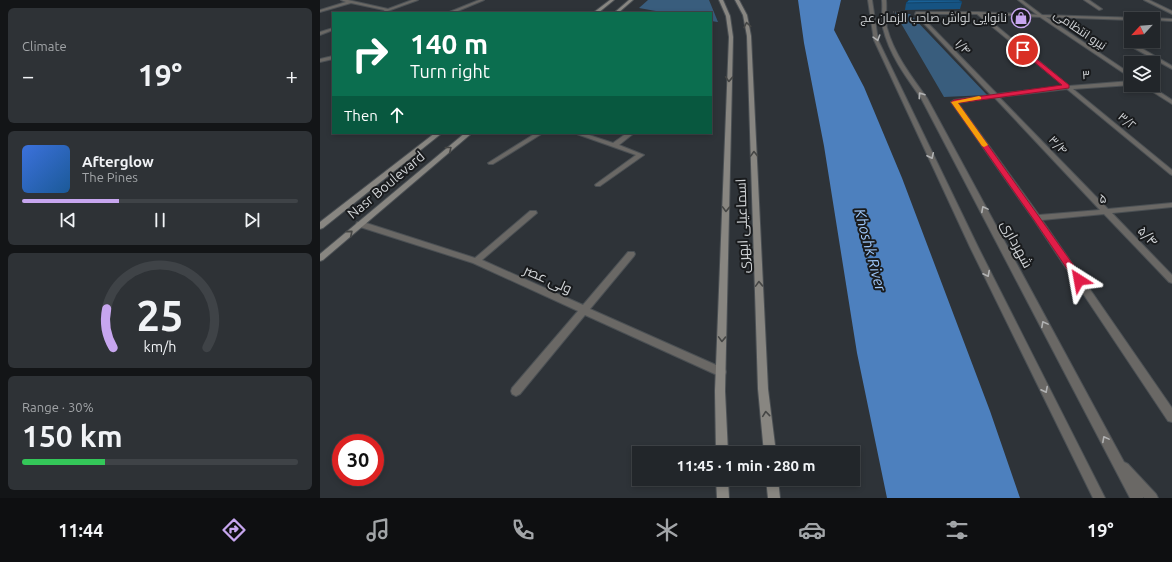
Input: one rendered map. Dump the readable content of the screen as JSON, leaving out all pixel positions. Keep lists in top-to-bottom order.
{
  "streets": {
    "main road": ["Nasr Boulevard", "اسماعیلی ابهری"],
    "street": [
      "نیرو انتظامی",
      "۱/۴",
      "۳",
      "۳/۲",
      "۳/۴",
      "۵",
      "۵/۴",
      "شهرداری",
      "ولی عصر"
    ]
  },
  "crossings": [
    ["۱/۴", "۳"],
    ["۱/۴", "۳/۴"],
    ["۳", "۳/۲"],
    ["۳", "۳/۴"],
    ["۳", "۵"],
    ["۳/۴", "۵"],
    ["۳/۴", "۵/۴"],
    ["Nasr Boulevard", "ولی عصر"],
    ["۵", "۵/۴"],
    ["اسماعیلی ابهری", "ولی عصر"]
  ],
  "water": ["Khoshk River"],
  "places": {
    "shop": ["نانوایی لواش صاحب الزمان عج"]
  },
  "north": "bottom left",
  "page": {
    "tile": [
      "Climate",
      ["Range · 30%", "150 km"]
    ],
    "turn": ["140 m", "Turn right"],
    "heat": ["−", "19°", "+"],
    "then": "Then",
    "song": ["Afterglow", "The Pines"],
    "limit": "30",
    "trip": "11:45 · 1 min · 280 m",
    "tabs": ["11:44", "19°"],
    "gauge": ["25", "km/h"]
  }
}
